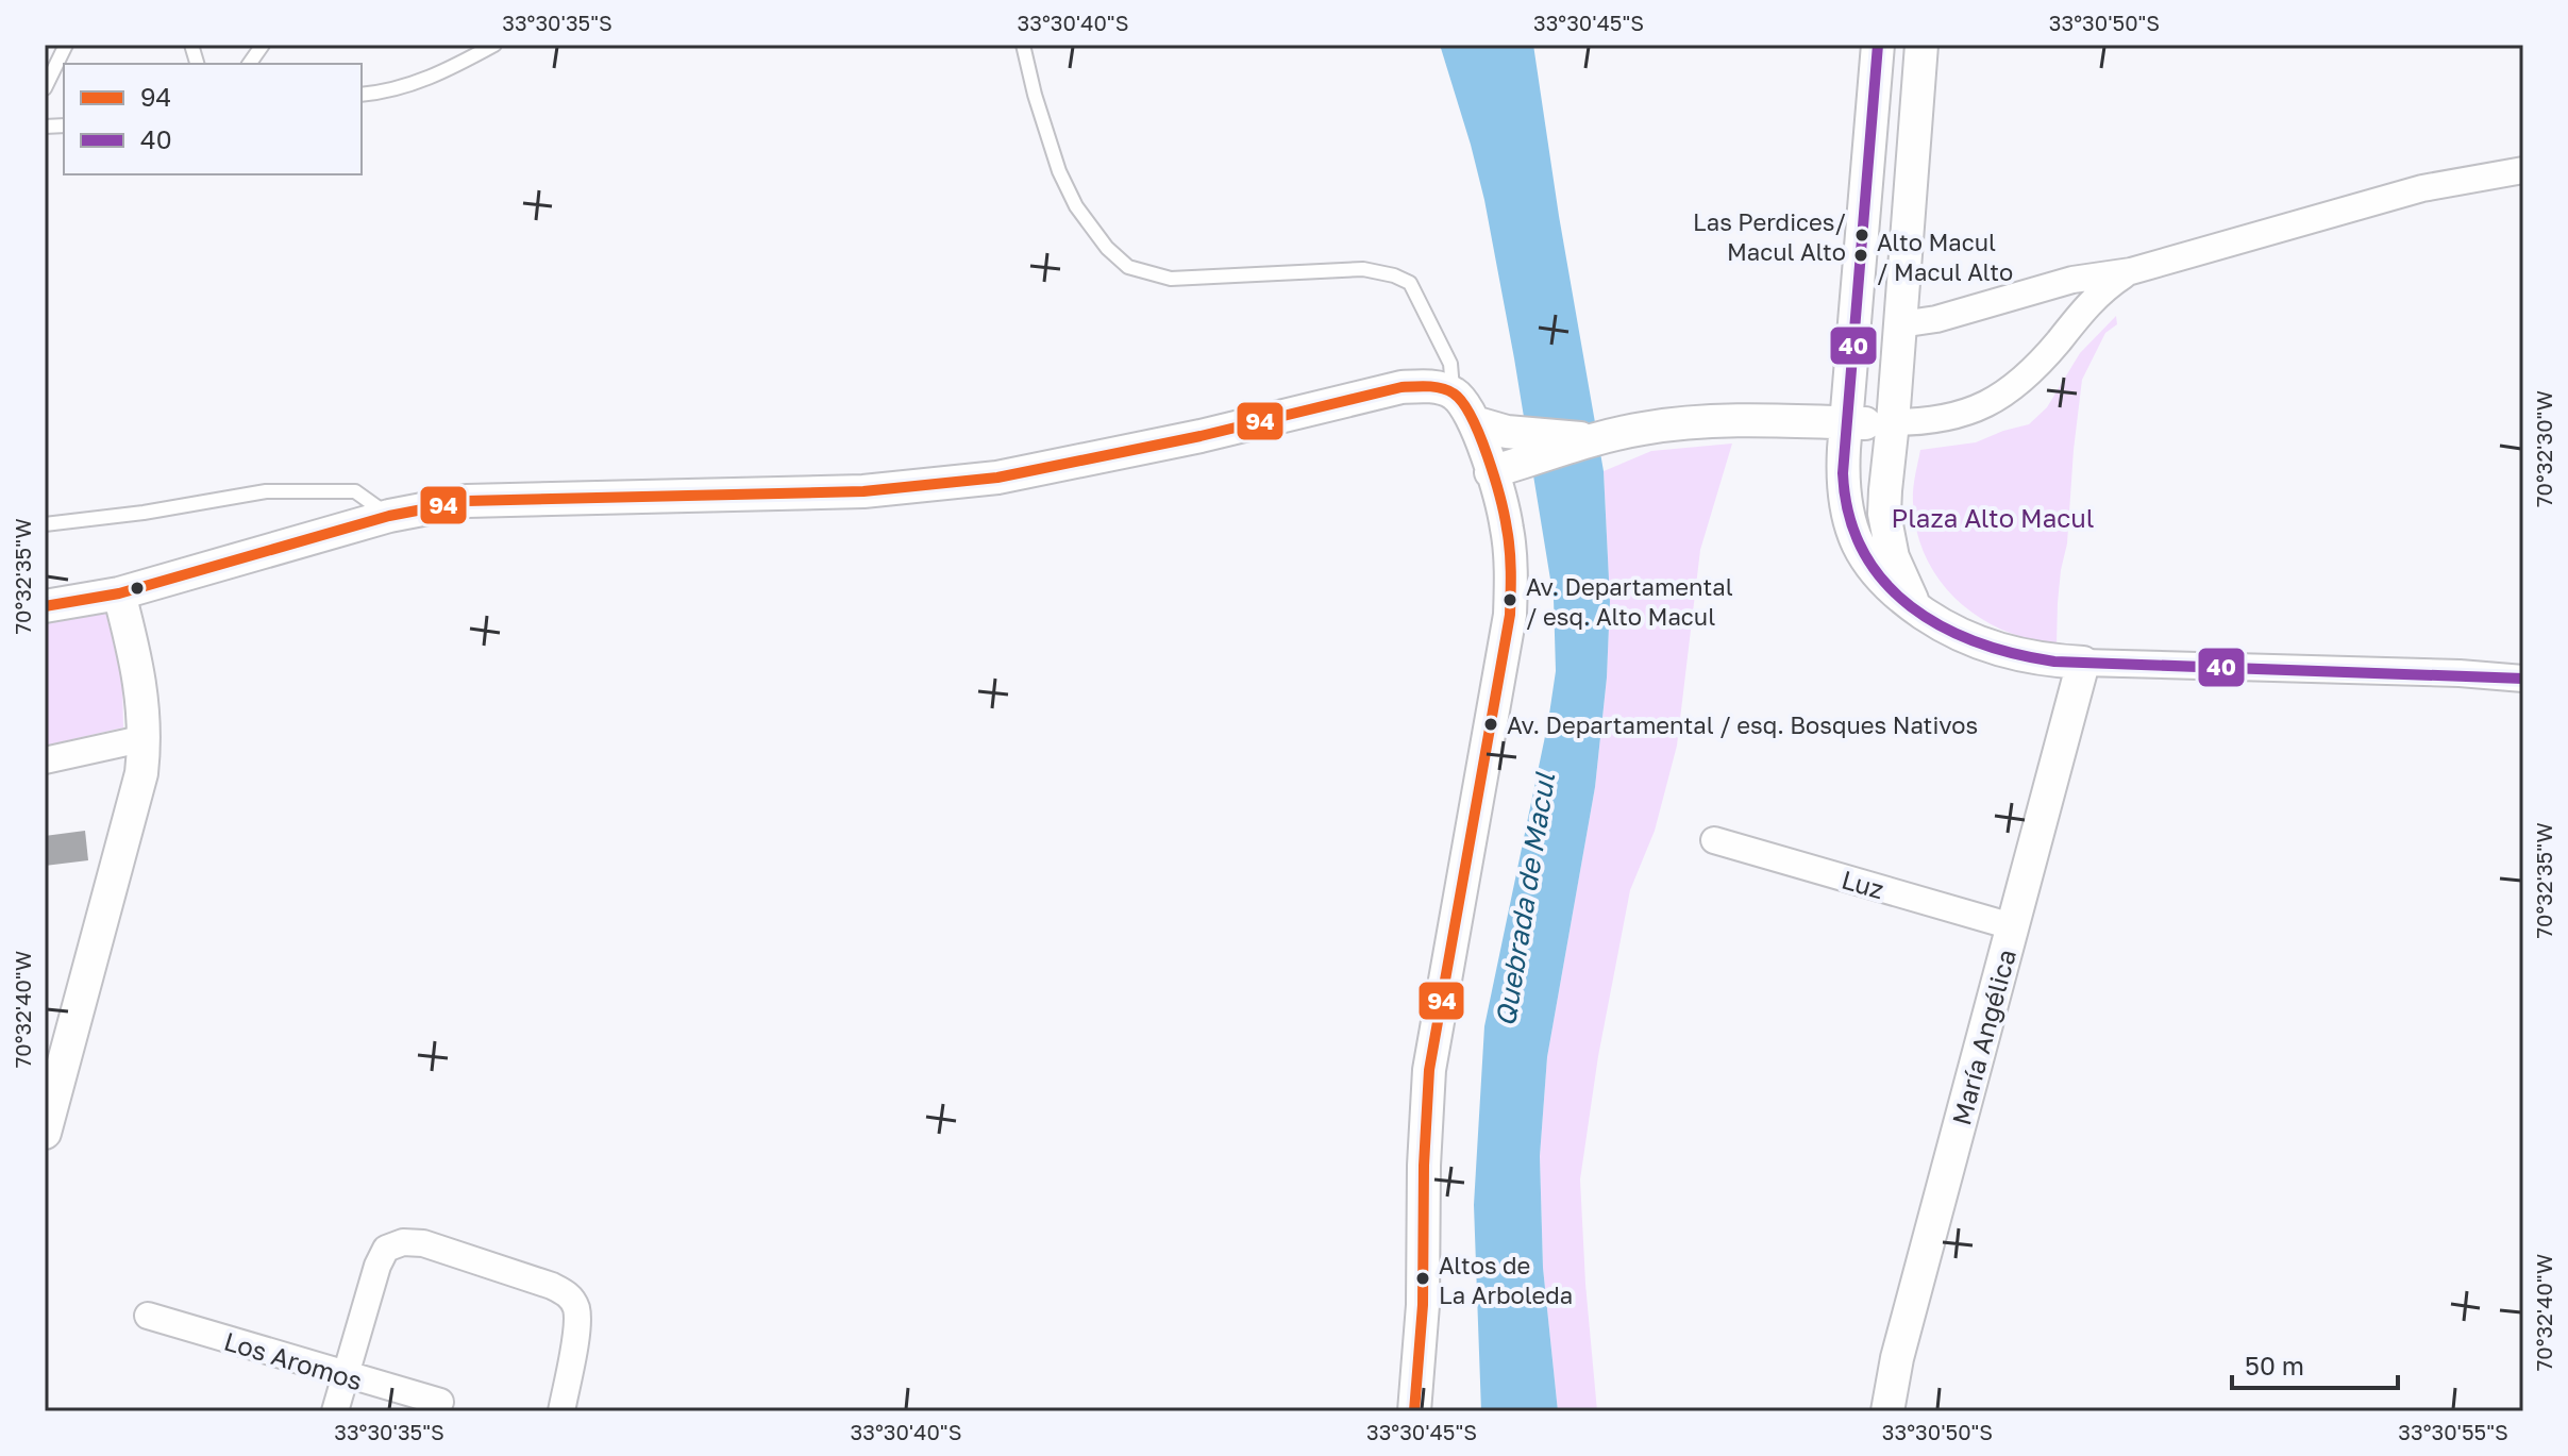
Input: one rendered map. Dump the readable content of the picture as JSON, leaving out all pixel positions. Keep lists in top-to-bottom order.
{
  "streets": {
    "street": ["Luz", "María Angélica", "Los Aromos"]
  },
  "crossings": [
    ["Luz", "María Angélica"]
  ],
  "water": ["Quebrada de Macul"],
  "parks": ["Plaza Alto Macul"],
  "places": [
    "Las Perdices/ Macul Alto",
    "Alto Macul / Macul Alto",
    "Av. Departamental / esq. Alto Macul",
    "Av. Departamental / esq. Bosques Nativos",
    "Altos de La Arboleda"
  ],
  "lines": ["transit line 40", "transit line 94"],
  "legend": ["94", "40"],
  "scale_bar": "50 m",
  "coordinates": [
    "33°30'35\"S",
    "33°30'40\"S",
    "33°30'45\"S",
    "33°30'50\"S",
    "70°32'30\"W",
    "70°32'35\"W",
    "70°32'40\"W",
    "33°30'55\"S"
  ]
}
